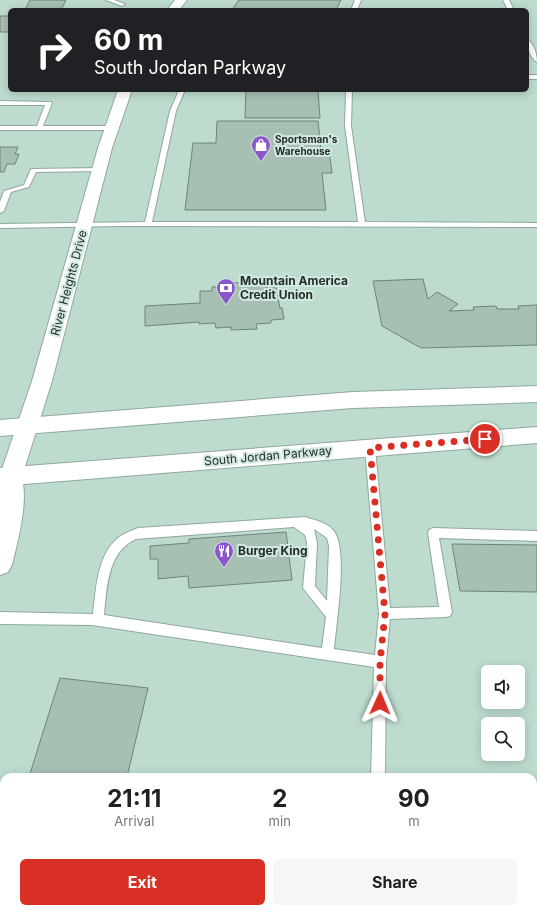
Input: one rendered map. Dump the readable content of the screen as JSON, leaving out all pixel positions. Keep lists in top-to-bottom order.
{
  "streets": {
    "main road": ["River Heights Drive", "South Jordan Parkway"]
  },
  "crossings": [
    ["River Heights Drive", "South Jordan Parkway"]
  ],
  "places": {
    "shop": ["Sportsman's Warehouse"],
    "bank": ["Mountain America Credit Union"],
    "restaurant": ["Burger King"]
  },
  "page": {
    "turn": ["60 m", "South Jordan Parkway"],
    "eta": [
      "21:11",
      "Arrival",
      "2",
      "min",
      "90",
      "m"
    ],
    "buttons": ["Exit", "Share"]
  }
}
